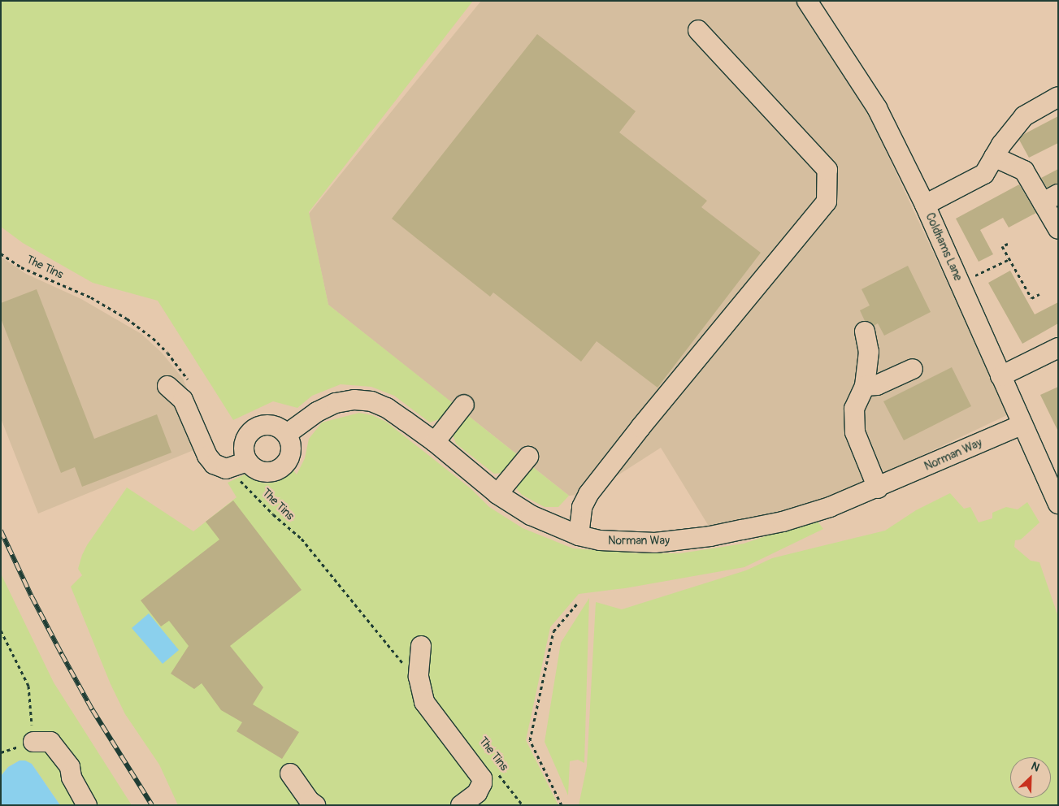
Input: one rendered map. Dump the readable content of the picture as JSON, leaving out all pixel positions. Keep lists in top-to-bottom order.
{
  "streets": {
    "street": ["Coldhams Lane", "Norman Way"],
    "path": ["The Tins"]
  },
  "crossings": [
    ["Coldhams Lane", "Norman Way"],
    ["The Tins", "Norman Way"]
  ],
  "north": "top right"
}
